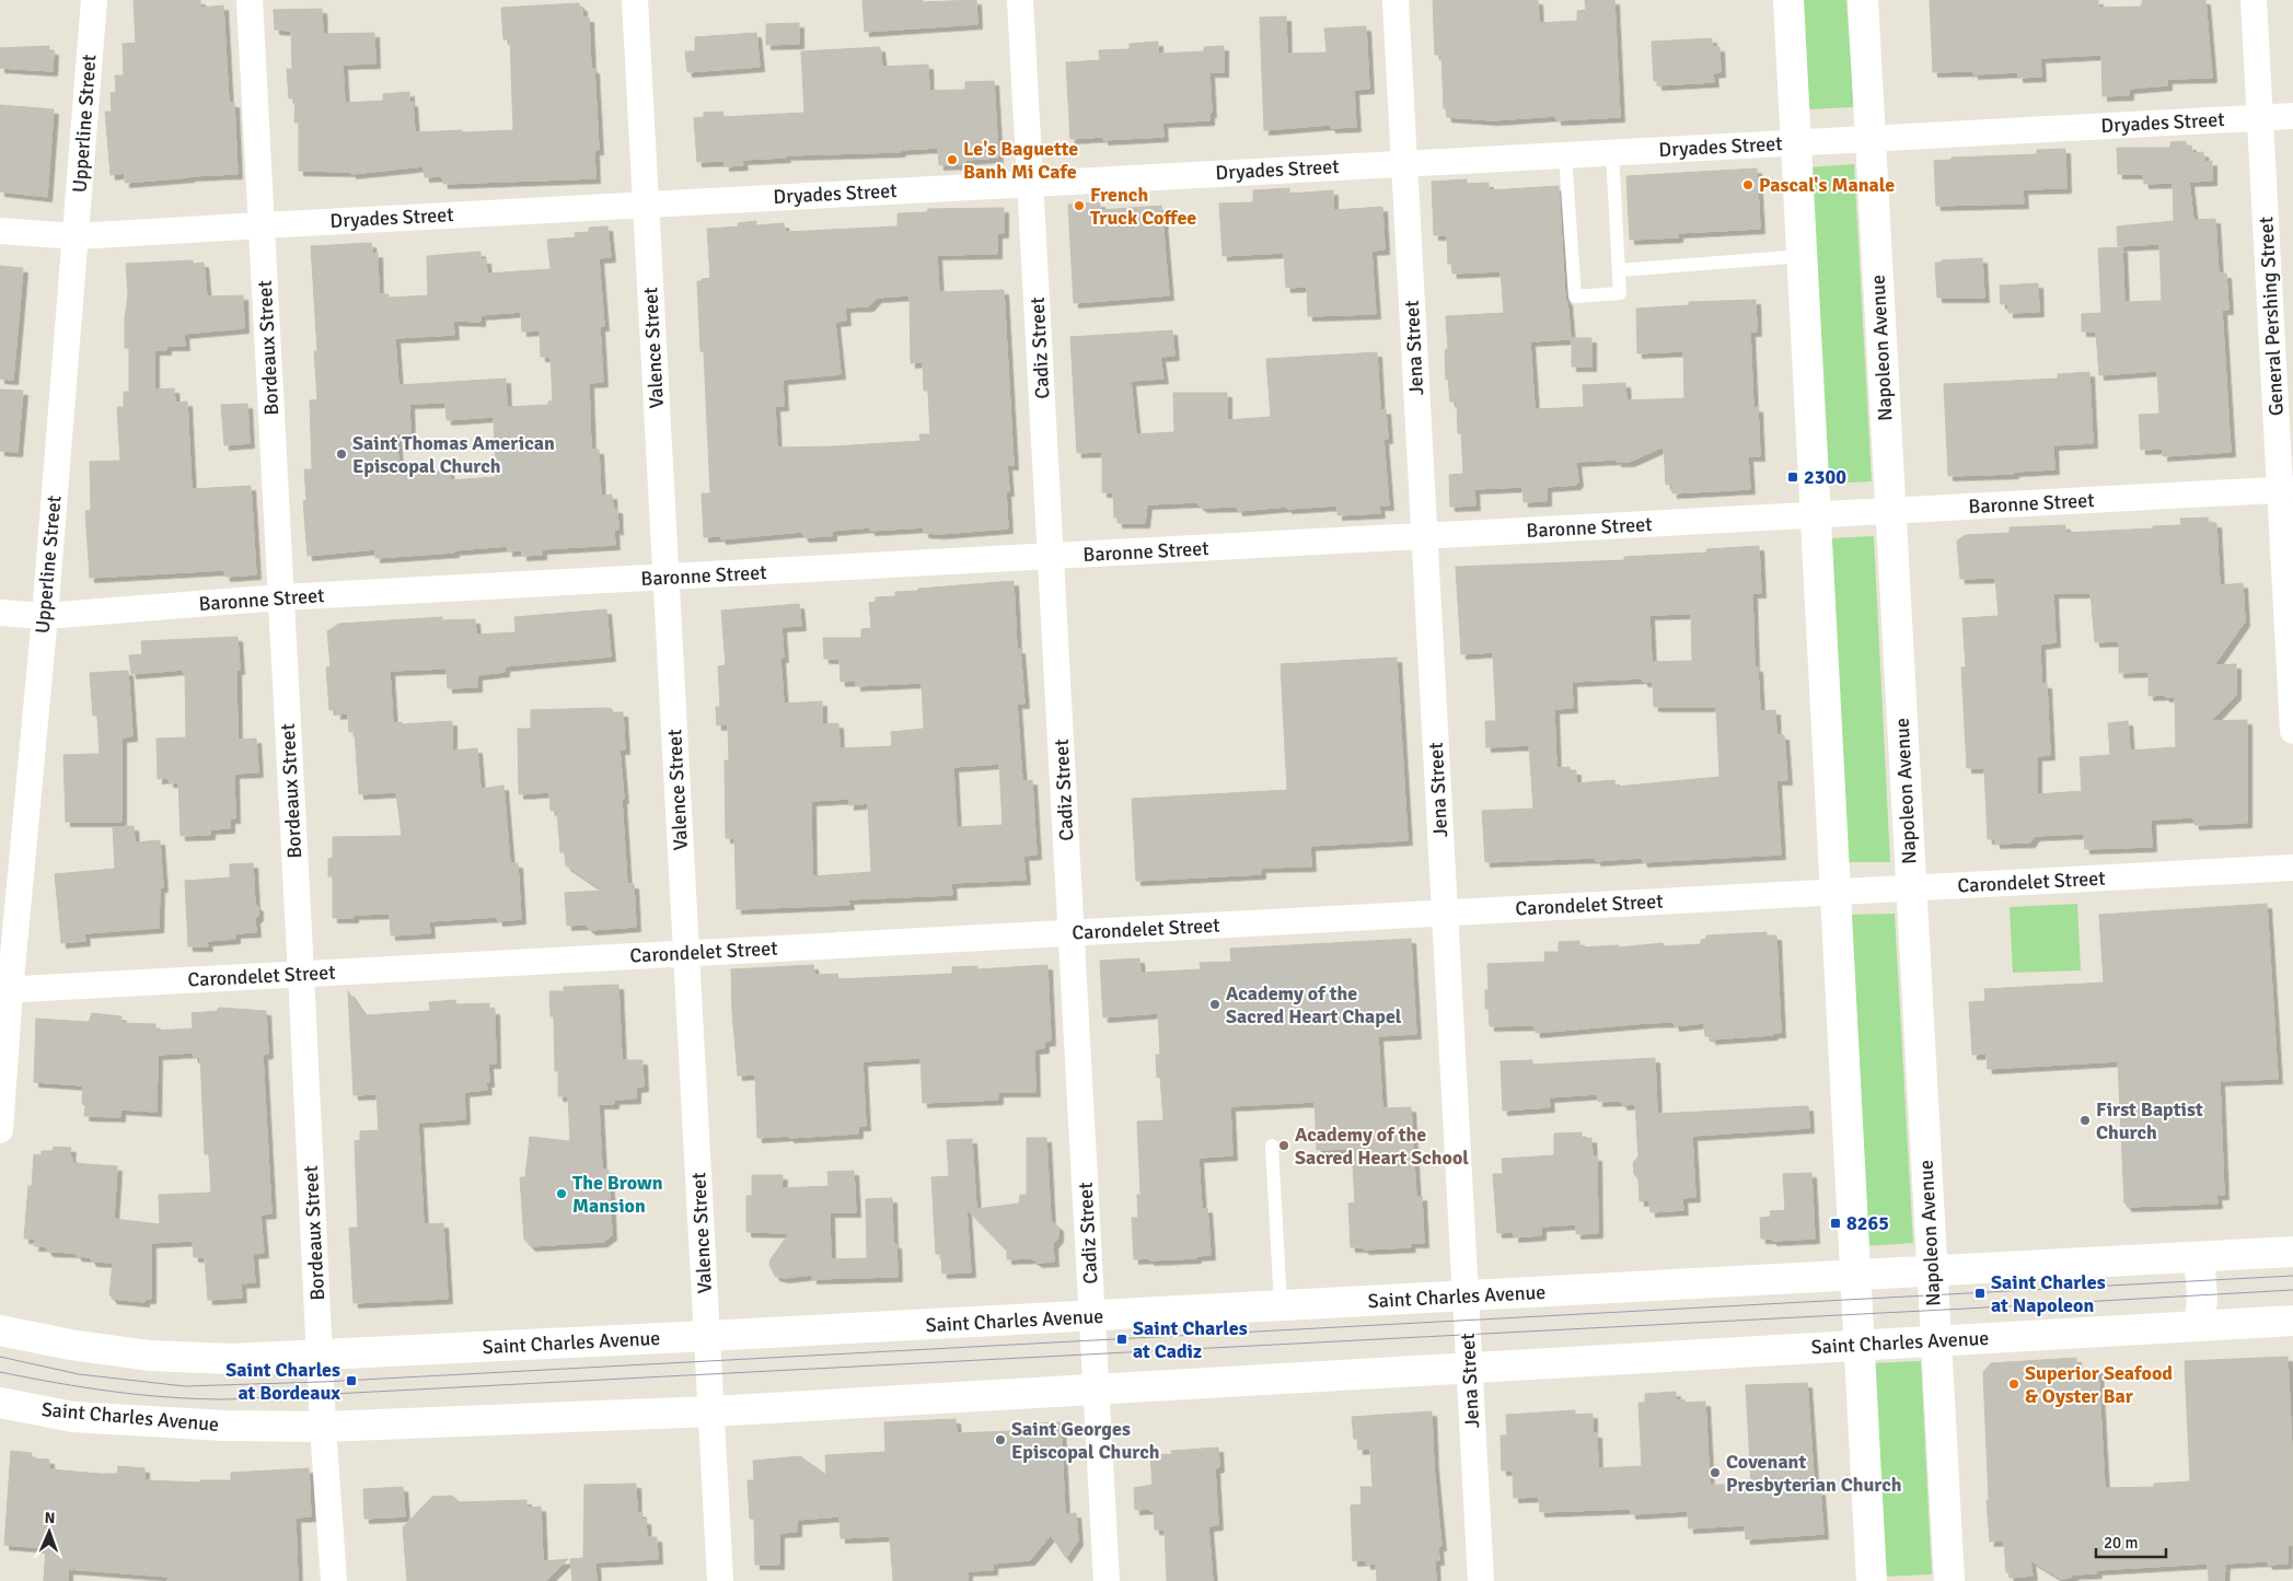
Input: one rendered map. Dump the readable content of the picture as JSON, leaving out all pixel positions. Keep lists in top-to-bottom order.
{
  "streets": {
    "main road": ["Napoleon Avenue", "Saint Charles Avenue"],
    "street": [
      "Dryades Street",
      "Upperline Street",
      "General Pershing Street",
      "Bordeaux Street",
      "Valence Street",
      "Cadiz Street",
      "Jena Street",
      "Baronne Street",
      "Carondelet Street"
    ]
  },
  "crossings": [
    ["Dryades Street", "Upperline Street"],
    ["Dryades Street", "General Pershing Street"],
    ["Dryades Street", "Bordeaux Street"],
    ["Dryades Street", "Valence Street"],
    ["Dryades Street", "Cadiz Street"],
    ["Dryades Street", "Jena Street"],
    ["Dryades Street", "Napoleon Avenue"],
    ["Upperline Street", "Baronne Street"],
    ["Upperline Street", "Carondelet Street"],
    ["General Pershing Street", "Baronne Street"],
    ["Bordeaux Street", "Baronne Street"],
    ["Bordeaux Street", "Carondelet Street"],
    ["Bordeaux Street", "Saint Charles Avenue"],
    ["Valence Street", "Baronne Street"],
    ["Valence Street", "Carondelet Street"],
    ["Valence Street", "Saint Charles Avenue"],
    ["Cadiz Street", "Baronne Street"],
    ["Cadiz Street", "Carondelet Street"],
    ["Cadiz Street", "Saint Charles Avenue"],
    ["Jena Street", "Baronne Street"],
    ["Jena Street", "Carondelet Street"],
    ["Jena Street", "Saint Charles Avenue"],
    ["Napoleon Avenue", "Baronne Street"],
    ["Napoleon Avenue", "Carondelet Street"],
    ["Napoleon Avenue", "Saint Charles Avenue"]
  ],
  "places": {
    "other": [
      "Le's Baguette Banh Mi Cafe",
      "Pascal's Manale",
      "French Truck Coffee",
      "Saint Thomas American Episcopal Church",
      "Academy of the Sacred Heart Chapel",
      "First Baptist Church",
      "Academy of the Sacred Heart School",
      "The Brown Mansion",
      "Superior Seafood & Oyster Bar",
      "Saint Georges Episcopal Church",
      "Covenant Presbyterian Church"
    ],
    "transit": [
      "2300",
      "8265",
      "Saint Charles at Napoleon",
      "Saint Charles at Cadiz",
      "Saint Charles at Bordeaux"
    ]
  },
  "scale_bar": "20 m",
  "north": "top"
}
